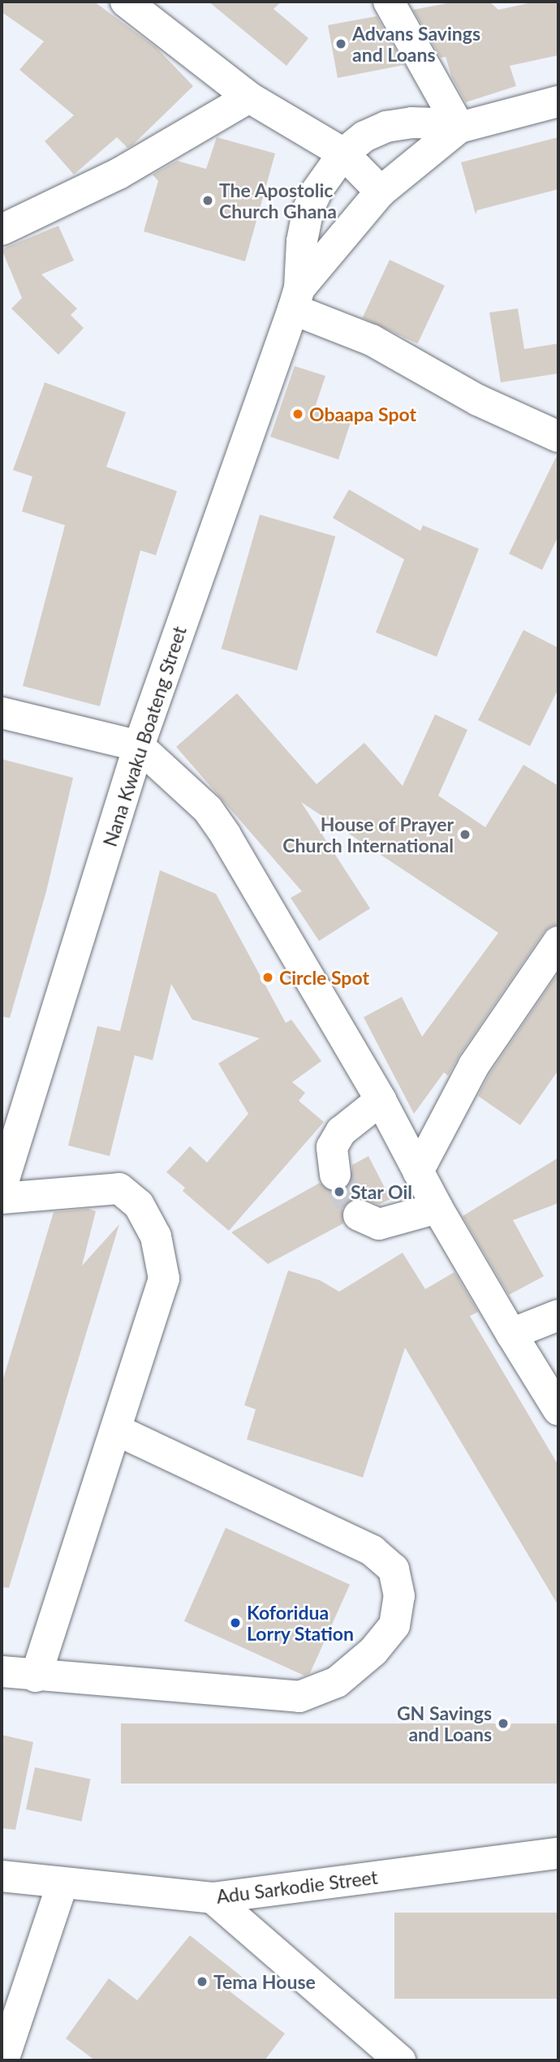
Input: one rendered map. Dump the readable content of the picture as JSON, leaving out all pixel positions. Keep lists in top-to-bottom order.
{
  "streets": {
    "street": ["Nana Kwaku Boateng Street", "Adu Sarkodie Street"]
  },
  "places": [
    "Advans Savings and Loans",
    "The Apostolic Church Ghana",
    "Obaapa Spot",
    "House of Prayer Church International",
    "Circle Spot",
    "Star Oil",
    "Koforidua Lorry Station",
    "GN Savings and Loans",
    "Tema House"
  ]
}
